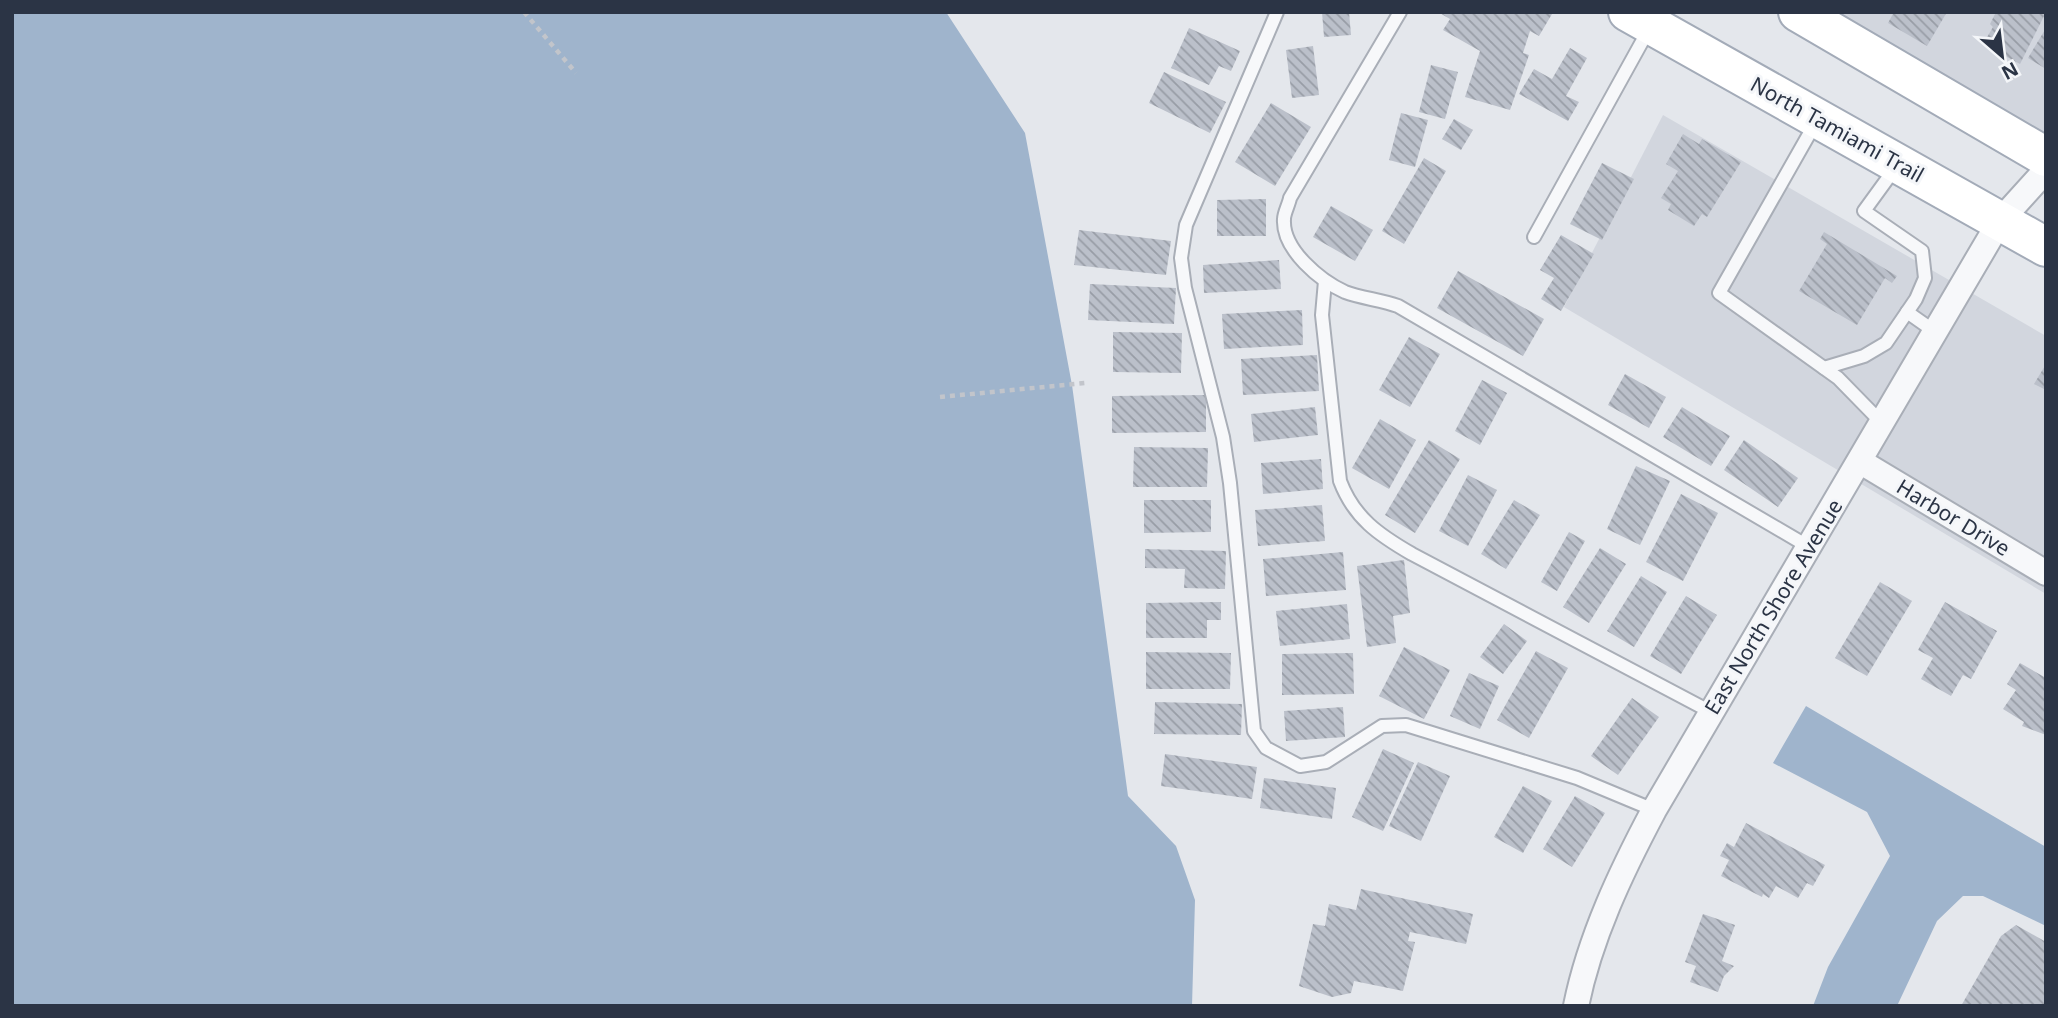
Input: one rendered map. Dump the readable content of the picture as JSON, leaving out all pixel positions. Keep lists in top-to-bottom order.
{
  "streets": {
    "main road": ["North Tamiami Trail"],
    "street": ["Harbor Drive", "East North Shore Avenue"]
  },
  "crossings": [
    ["North Tamiami Trail", "East North Shore Avenue"],
    ["Harbor Drive", "East North Shore Avenue"]
  ],
  "north": "bottom right"
}
